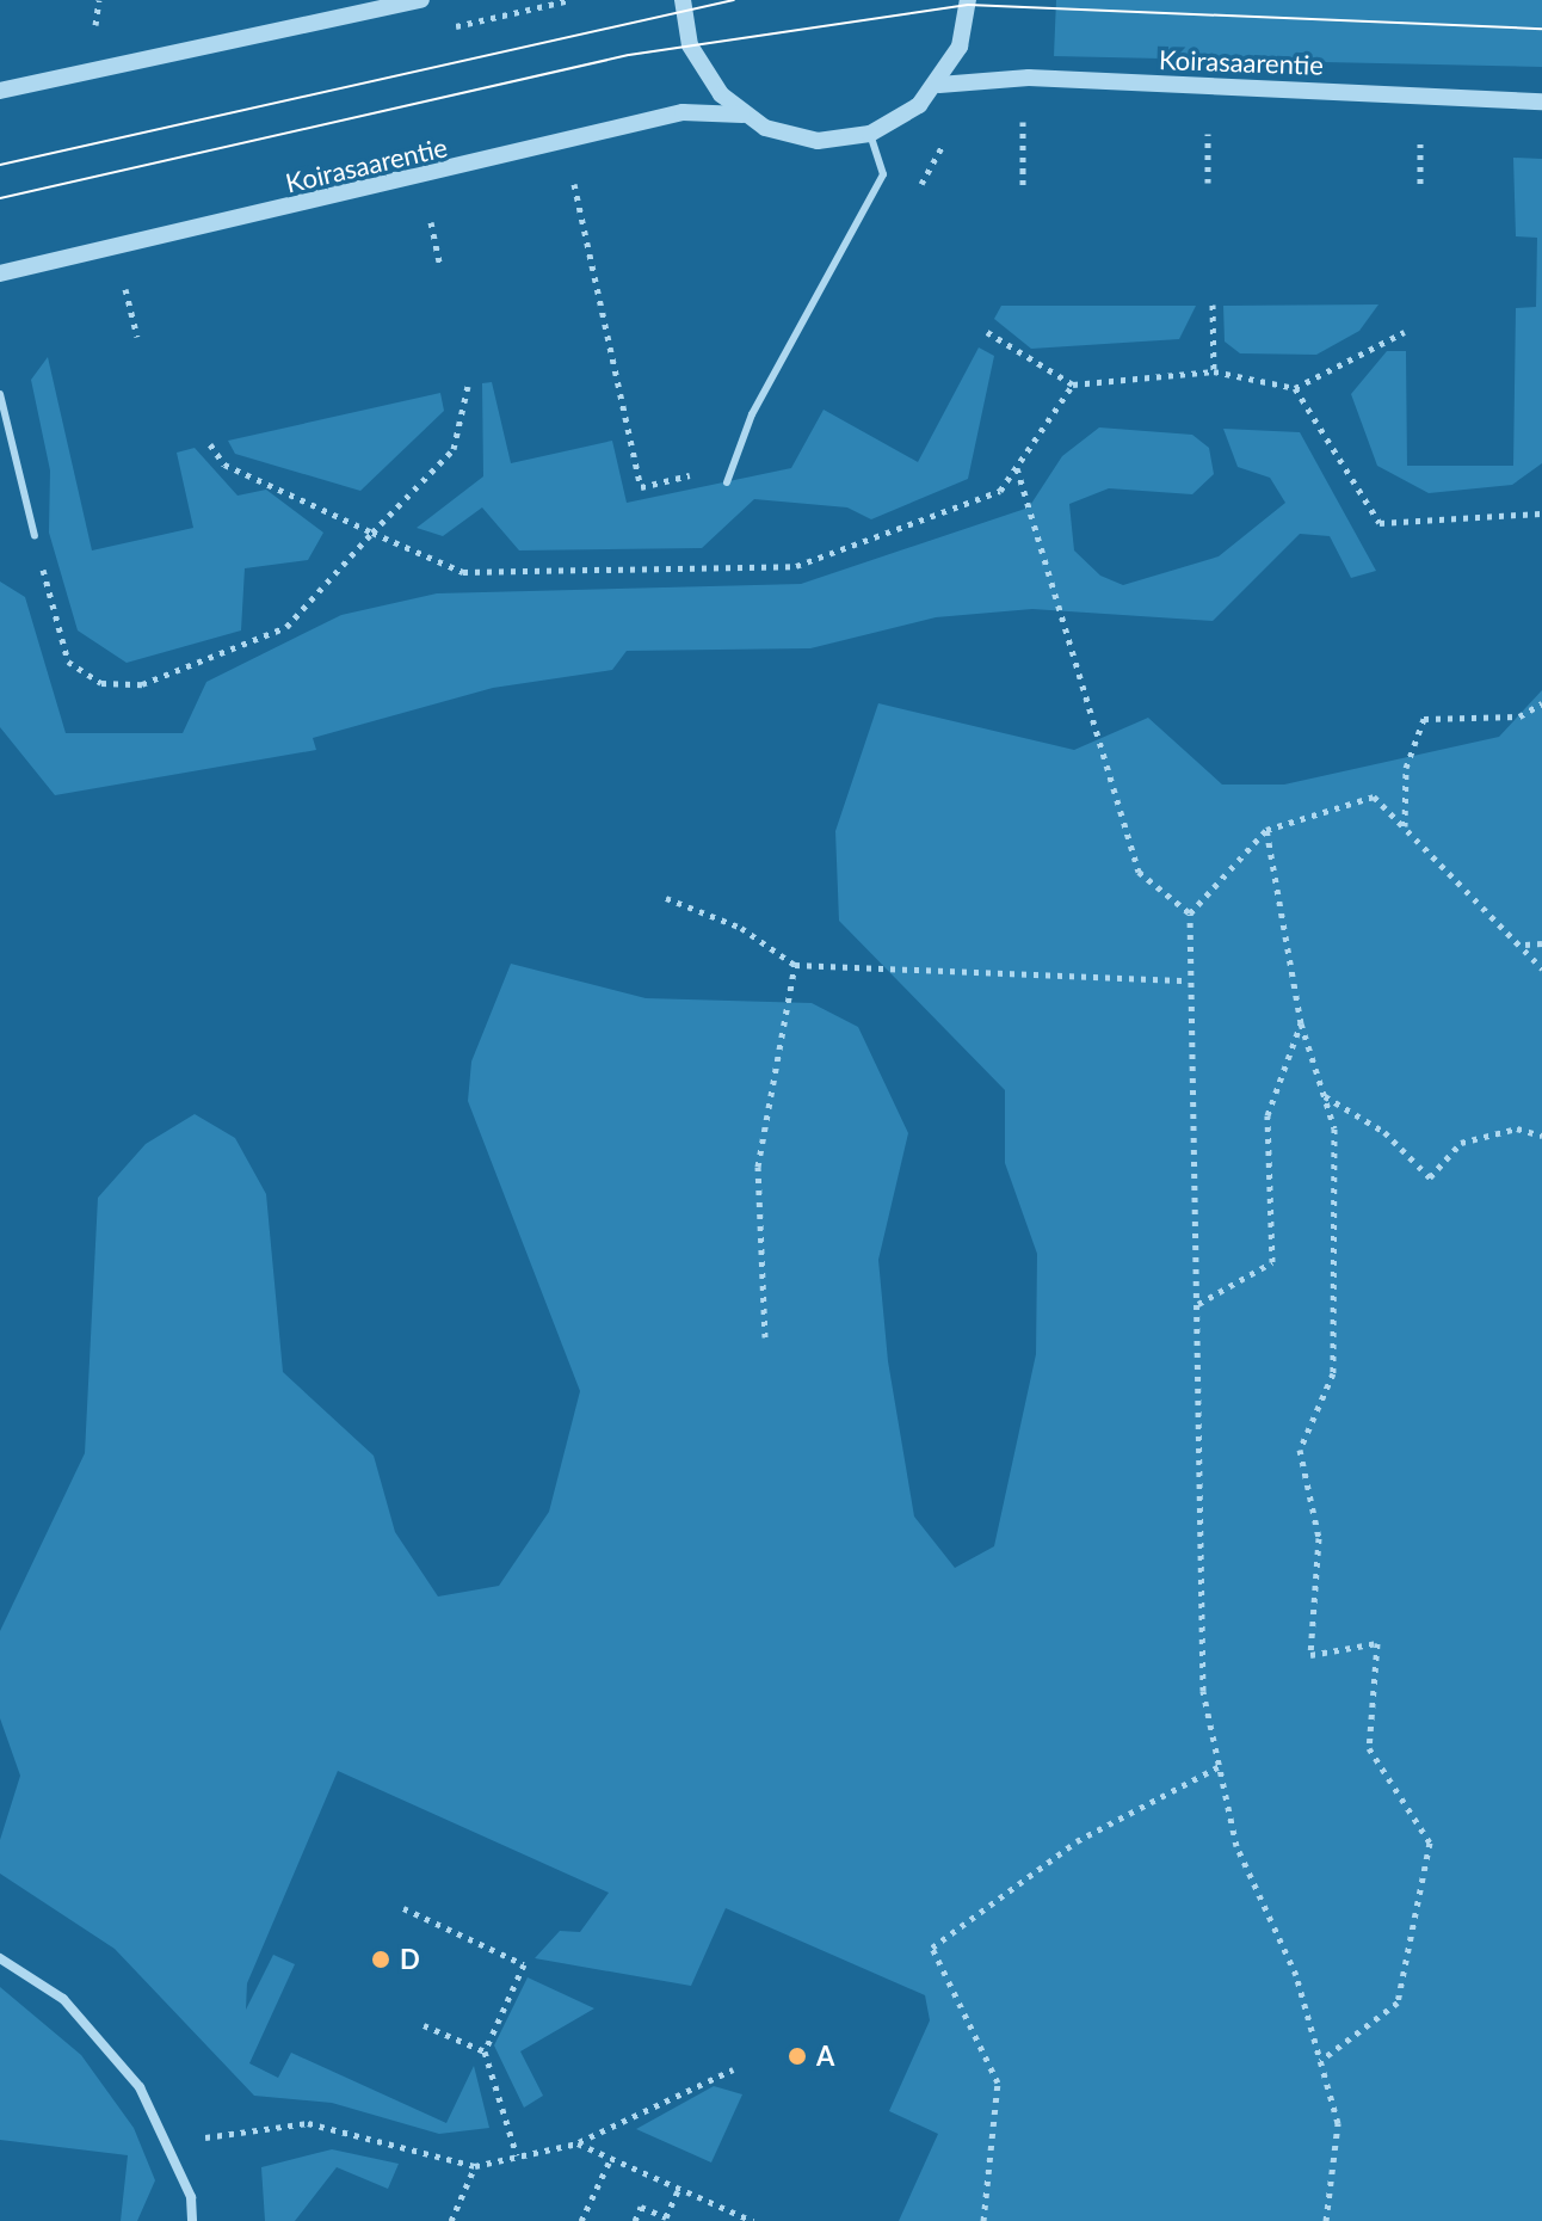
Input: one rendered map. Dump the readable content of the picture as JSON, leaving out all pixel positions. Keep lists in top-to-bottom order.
{
  "streets": {
    "street": ["Koirasaarentie"]
  },
  "places": ["D", "A"]
}
